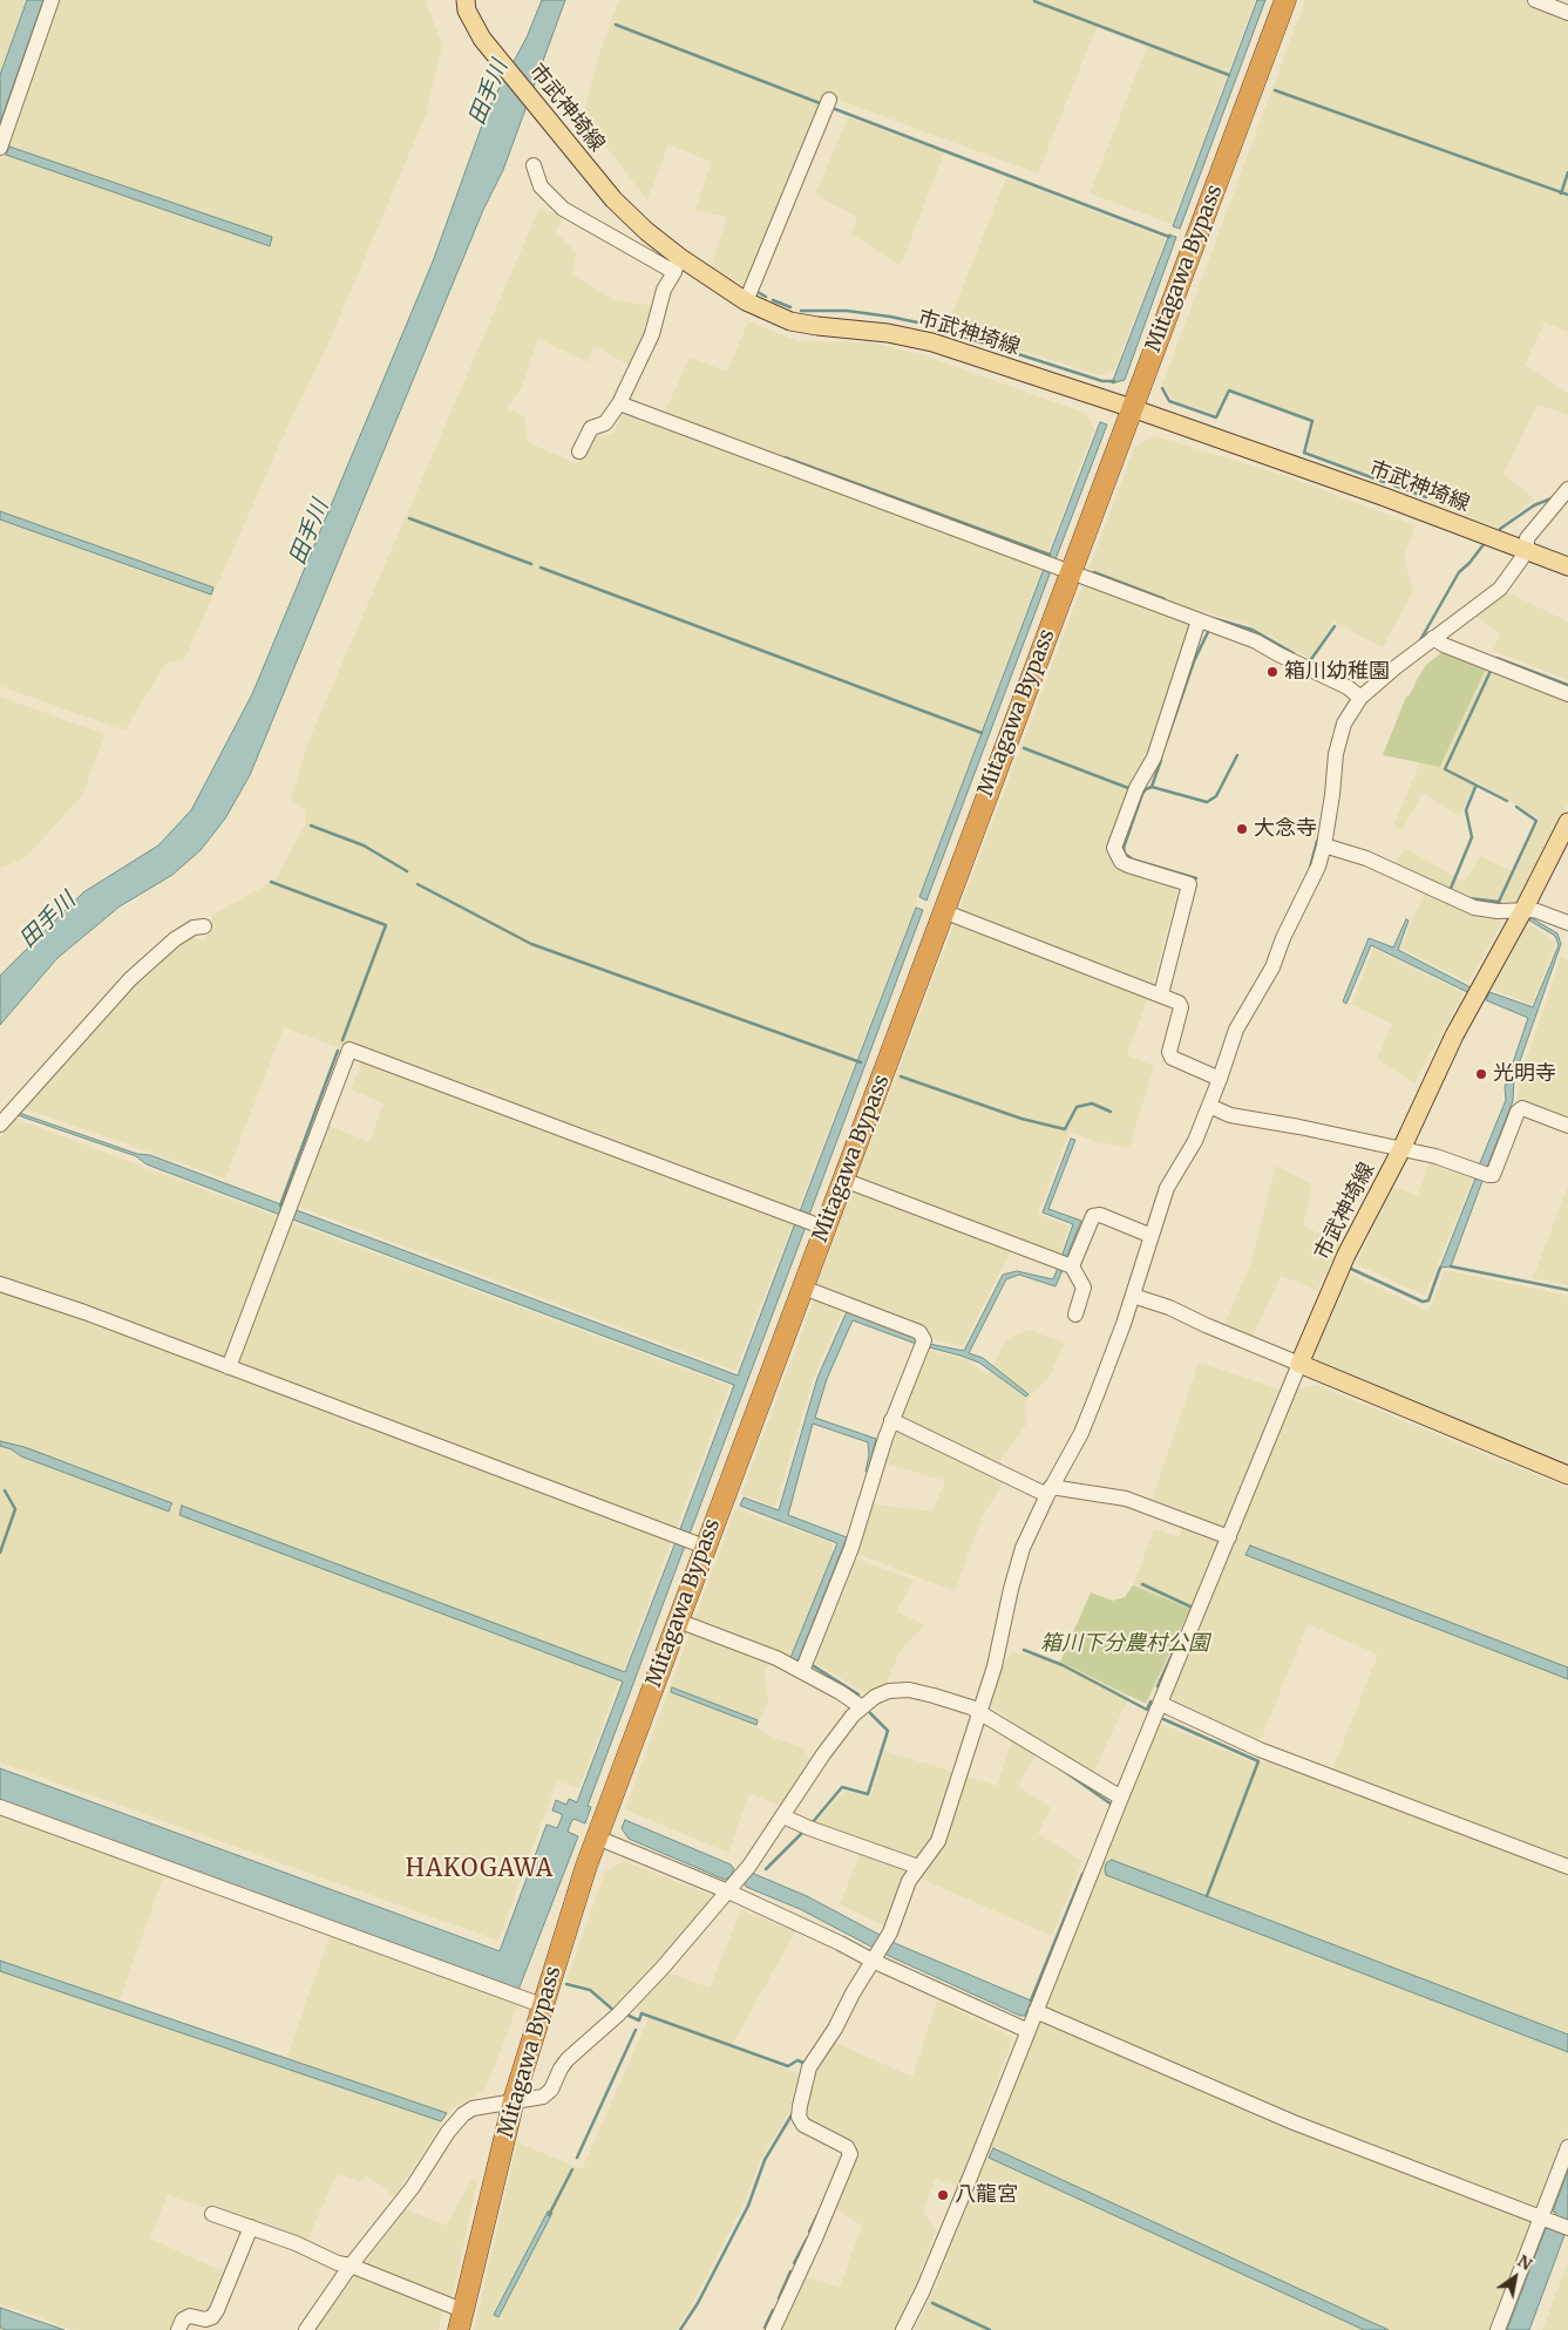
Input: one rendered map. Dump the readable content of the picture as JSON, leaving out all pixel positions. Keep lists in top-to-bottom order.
{
  "streets": {
    "highway": ["Mitagawa Bypass"],
    "main road": ["市武神埼線"]
  },
  "crossings": [
    ["市武神埼線", "Mitagawa Bypass"]
  ],
  "districts": ["HAKOGAWA"],
  "water": ["田手川"],
  "parks": ["箱川下分農村公園"],
  "places": [
    "箱川幼稚園",
    "大念寺",
    "光明寺",
    "八龍宮"
  ],
  "north": "top right"
}
